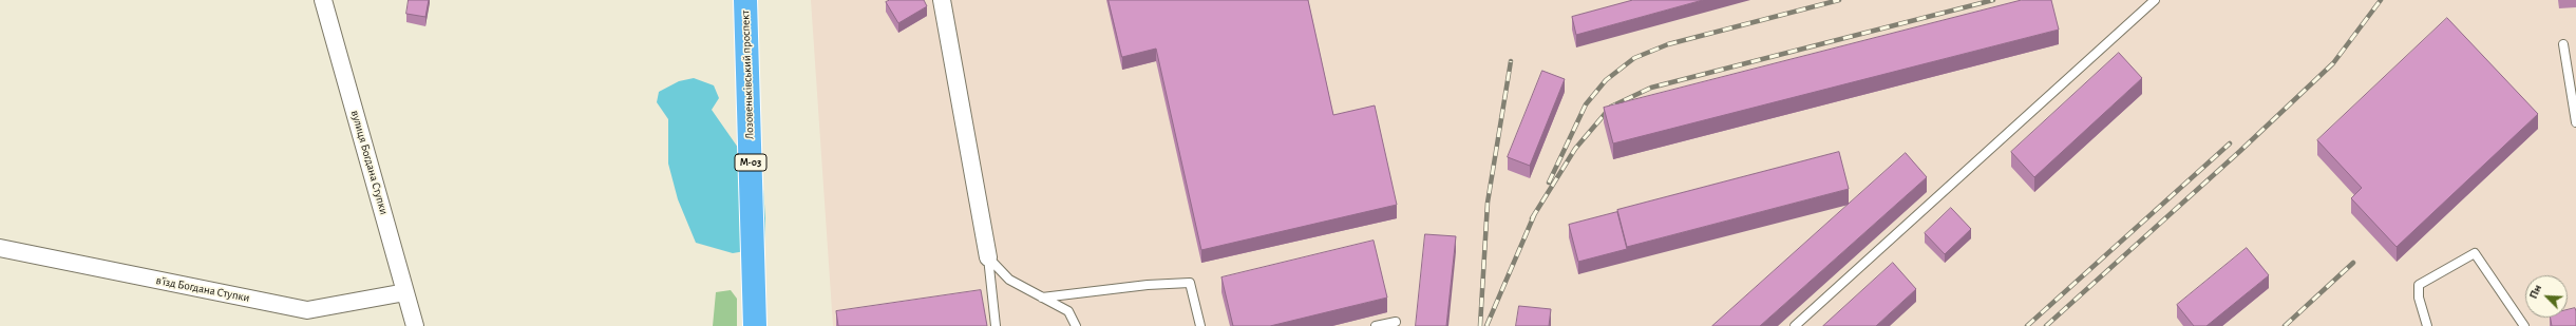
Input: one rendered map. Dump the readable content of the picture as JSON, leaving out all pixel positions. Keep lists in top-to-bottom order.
{
  "streets": {
    "highway": ["Лозовеньківський проспект", "М-03"],
    "street": ["вулиця Богдана Ступки", "в'їзд Богдана Ступки"]
  },
  "crossings": [
    ["вулиця Богдана Ступки", "в'їзд Богдана Ступки"]
  ],
  "north": "top left"
}
